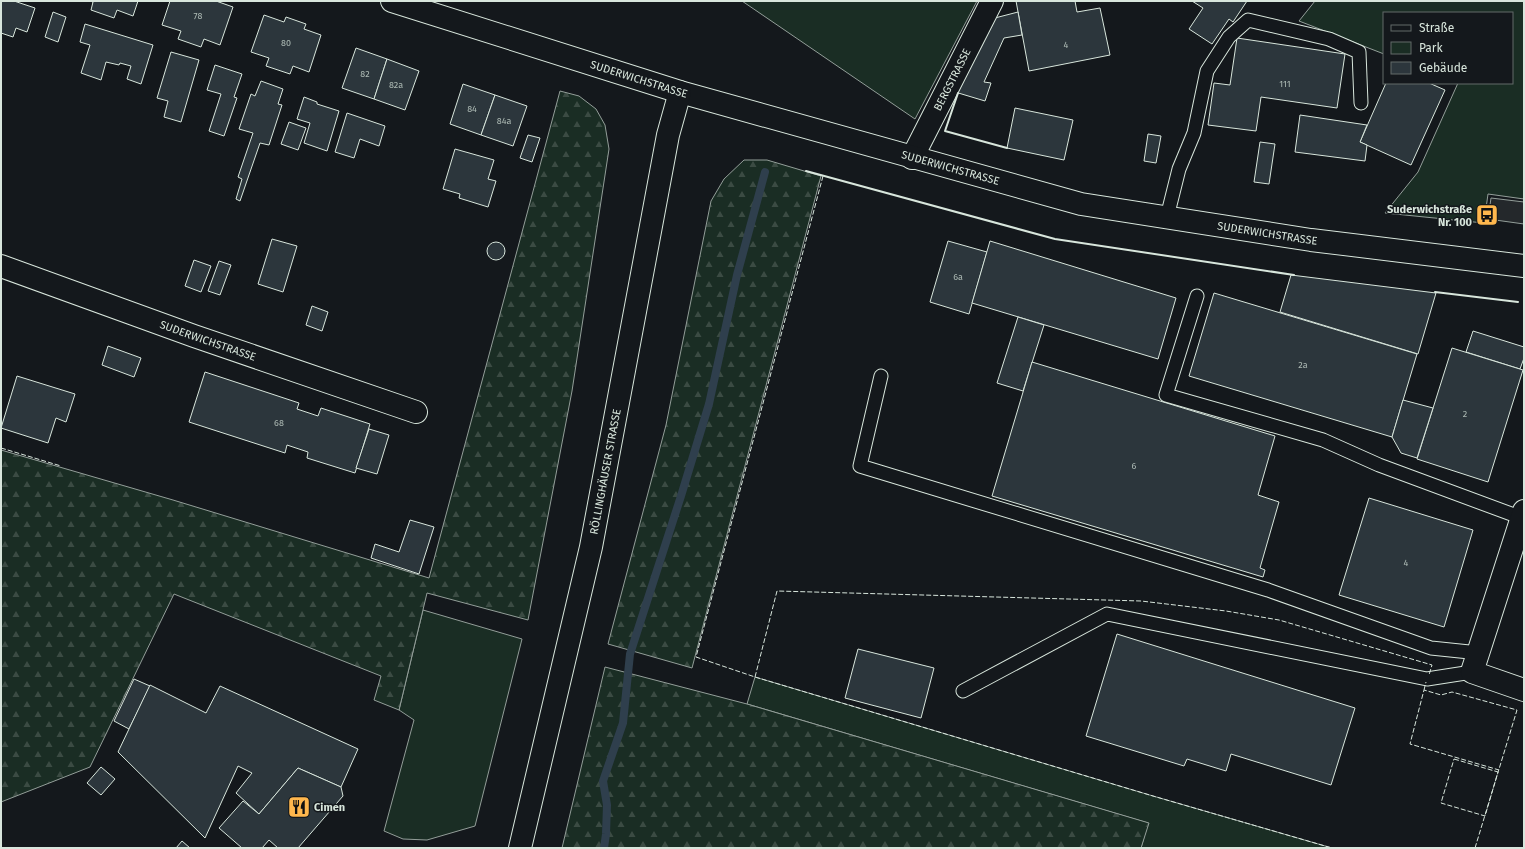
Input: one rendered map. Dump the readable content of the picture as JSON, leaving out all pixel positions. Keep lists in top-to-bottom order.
{
  "streets": {
    "main road": ["SUDERWICHSTRASSE", "BERGSTRASSE", "RÖLLINGHÄUSER STRASSE"]
  },
  "crossings": [
    ["SUDERWICHSTRASSE", "BERGSTRASSE"],
    ["SUDERWICHSTRASSE", "RÖLLINGHÄUSER STRASSE"]
  ],
  "places": {
    "bus stop": ["Suderwichstraße Nr. 100"],
    "restaurant": ["Cimen"]
  },
  "house_numbers": [
    "78",
    "80",
    "4",
    "82",
    "111",
    "82a",
    "84",
    "84a",
    "6a",
    "2a",
    "2",
    "68",
    "6",
    "4"
  ],
  "legend": ["Straße", "Park", "Gebäude"]
}
